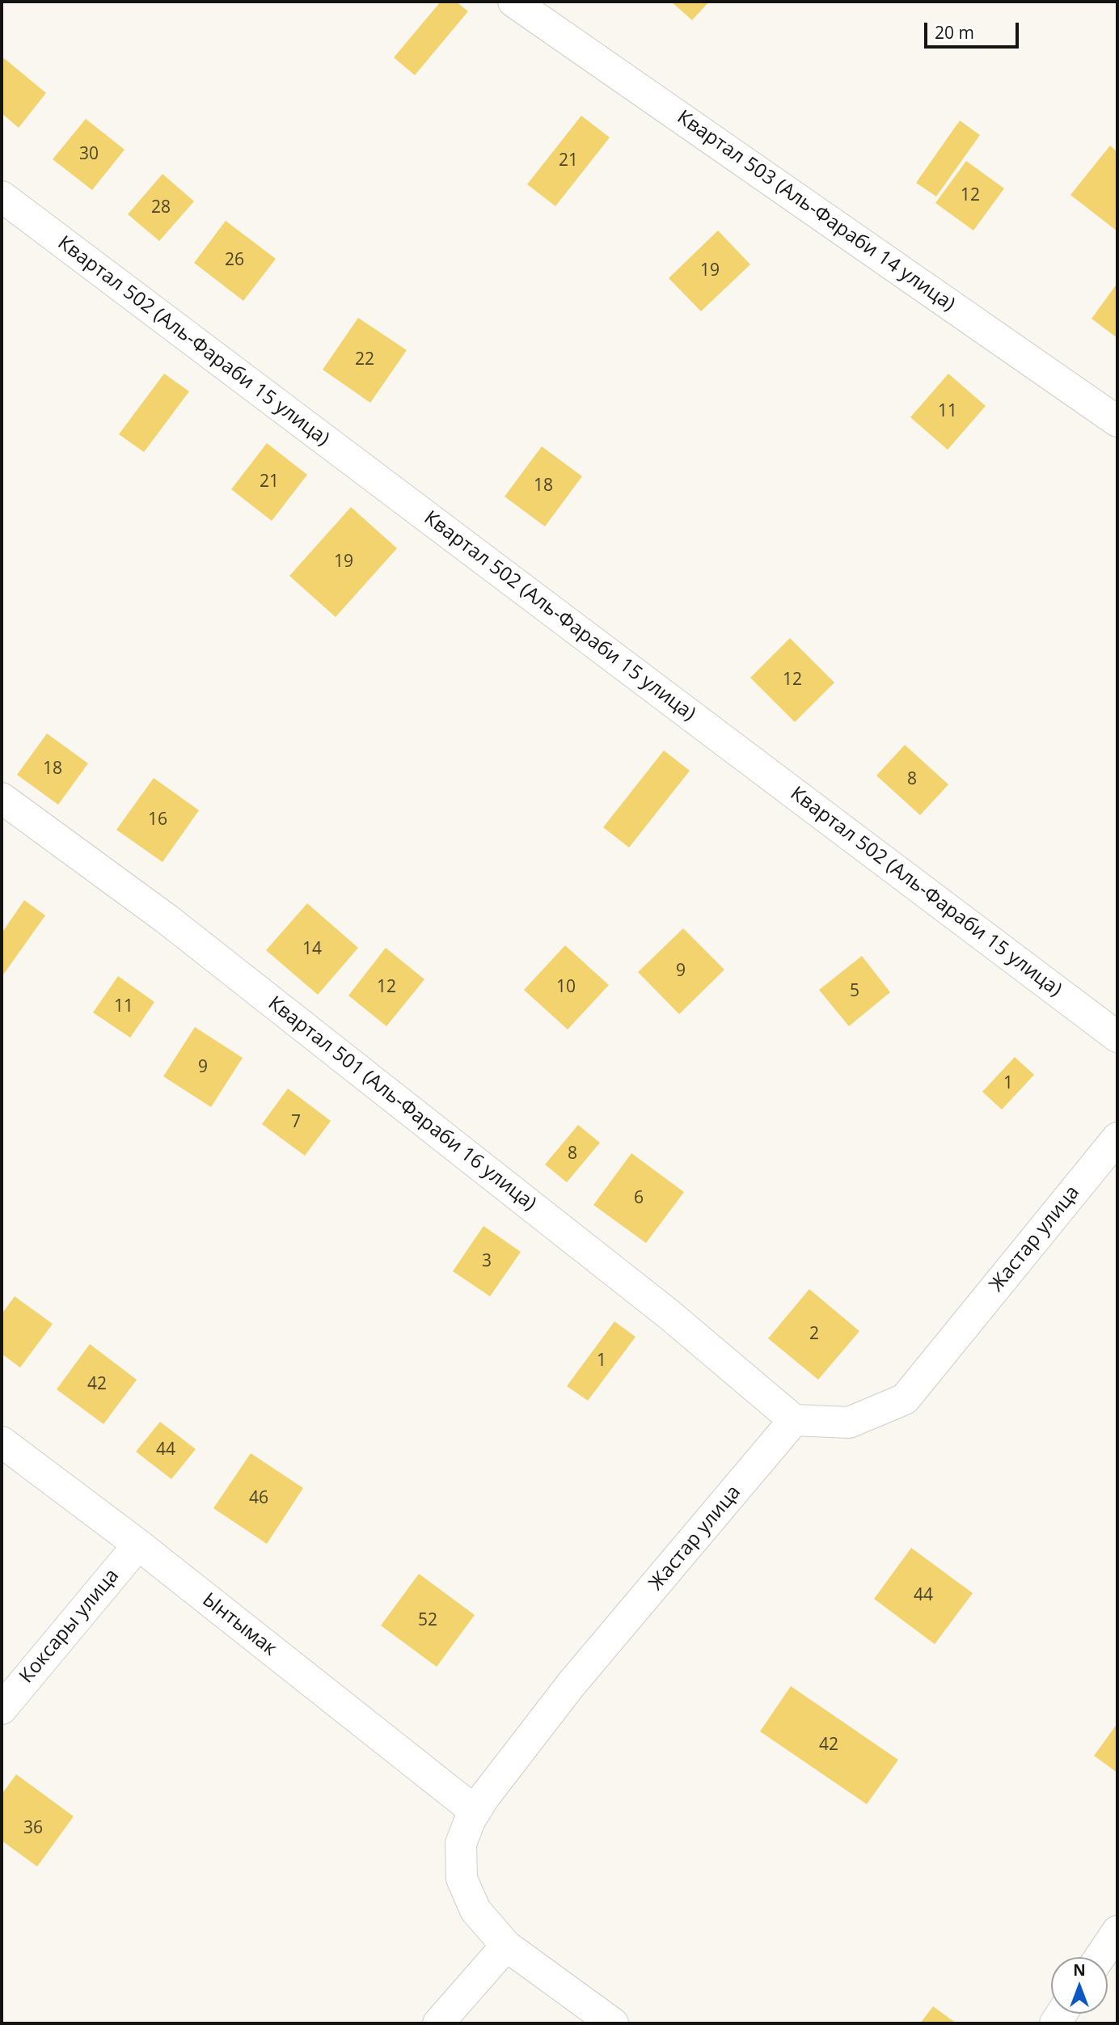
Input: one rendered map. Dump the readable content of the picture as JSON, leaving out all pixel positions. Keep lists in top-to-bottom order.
{
  "streets": {
    "street": [
      "Квартал 503 (Аль-Фараби 14 улица)",
      "Квартал 502 (Аль-Фараби 15 улица)",
      "Квартал 501 (Аль-Фараби 16 улица)",
      "Жастар улица",
      "Ынтымак",
      "Коксары улица"
    ]
  },
  "crossings": [
    ["Квартал 501 (Аль-Фараби 16 улица)", "Жастар улица"],
    ["Жастар улица", "Ынтымак"],
    ["Ынтымак", "Коксары улица"]
  ],
  "house_numbers": [
    "30",
    "21",
    "12",
    "28",
    "26",
    "19",
    "22",
    "11",
    "21",
    "18",
    "19",
    "12",
    "18",
    "8",
    "16",
    "14",
    "9",
    "12",
    "10",
    "5",
    "11",
    "9",
    "1",
    "7",
    "8",
    "6",
    "3",
    "2",
    "1",
    "42",
    "44",
    "46",
    "44",
    "52",
    "42",
    "36"
  ],
  "scale_bar": "20 m",
  "north": "top"
}
